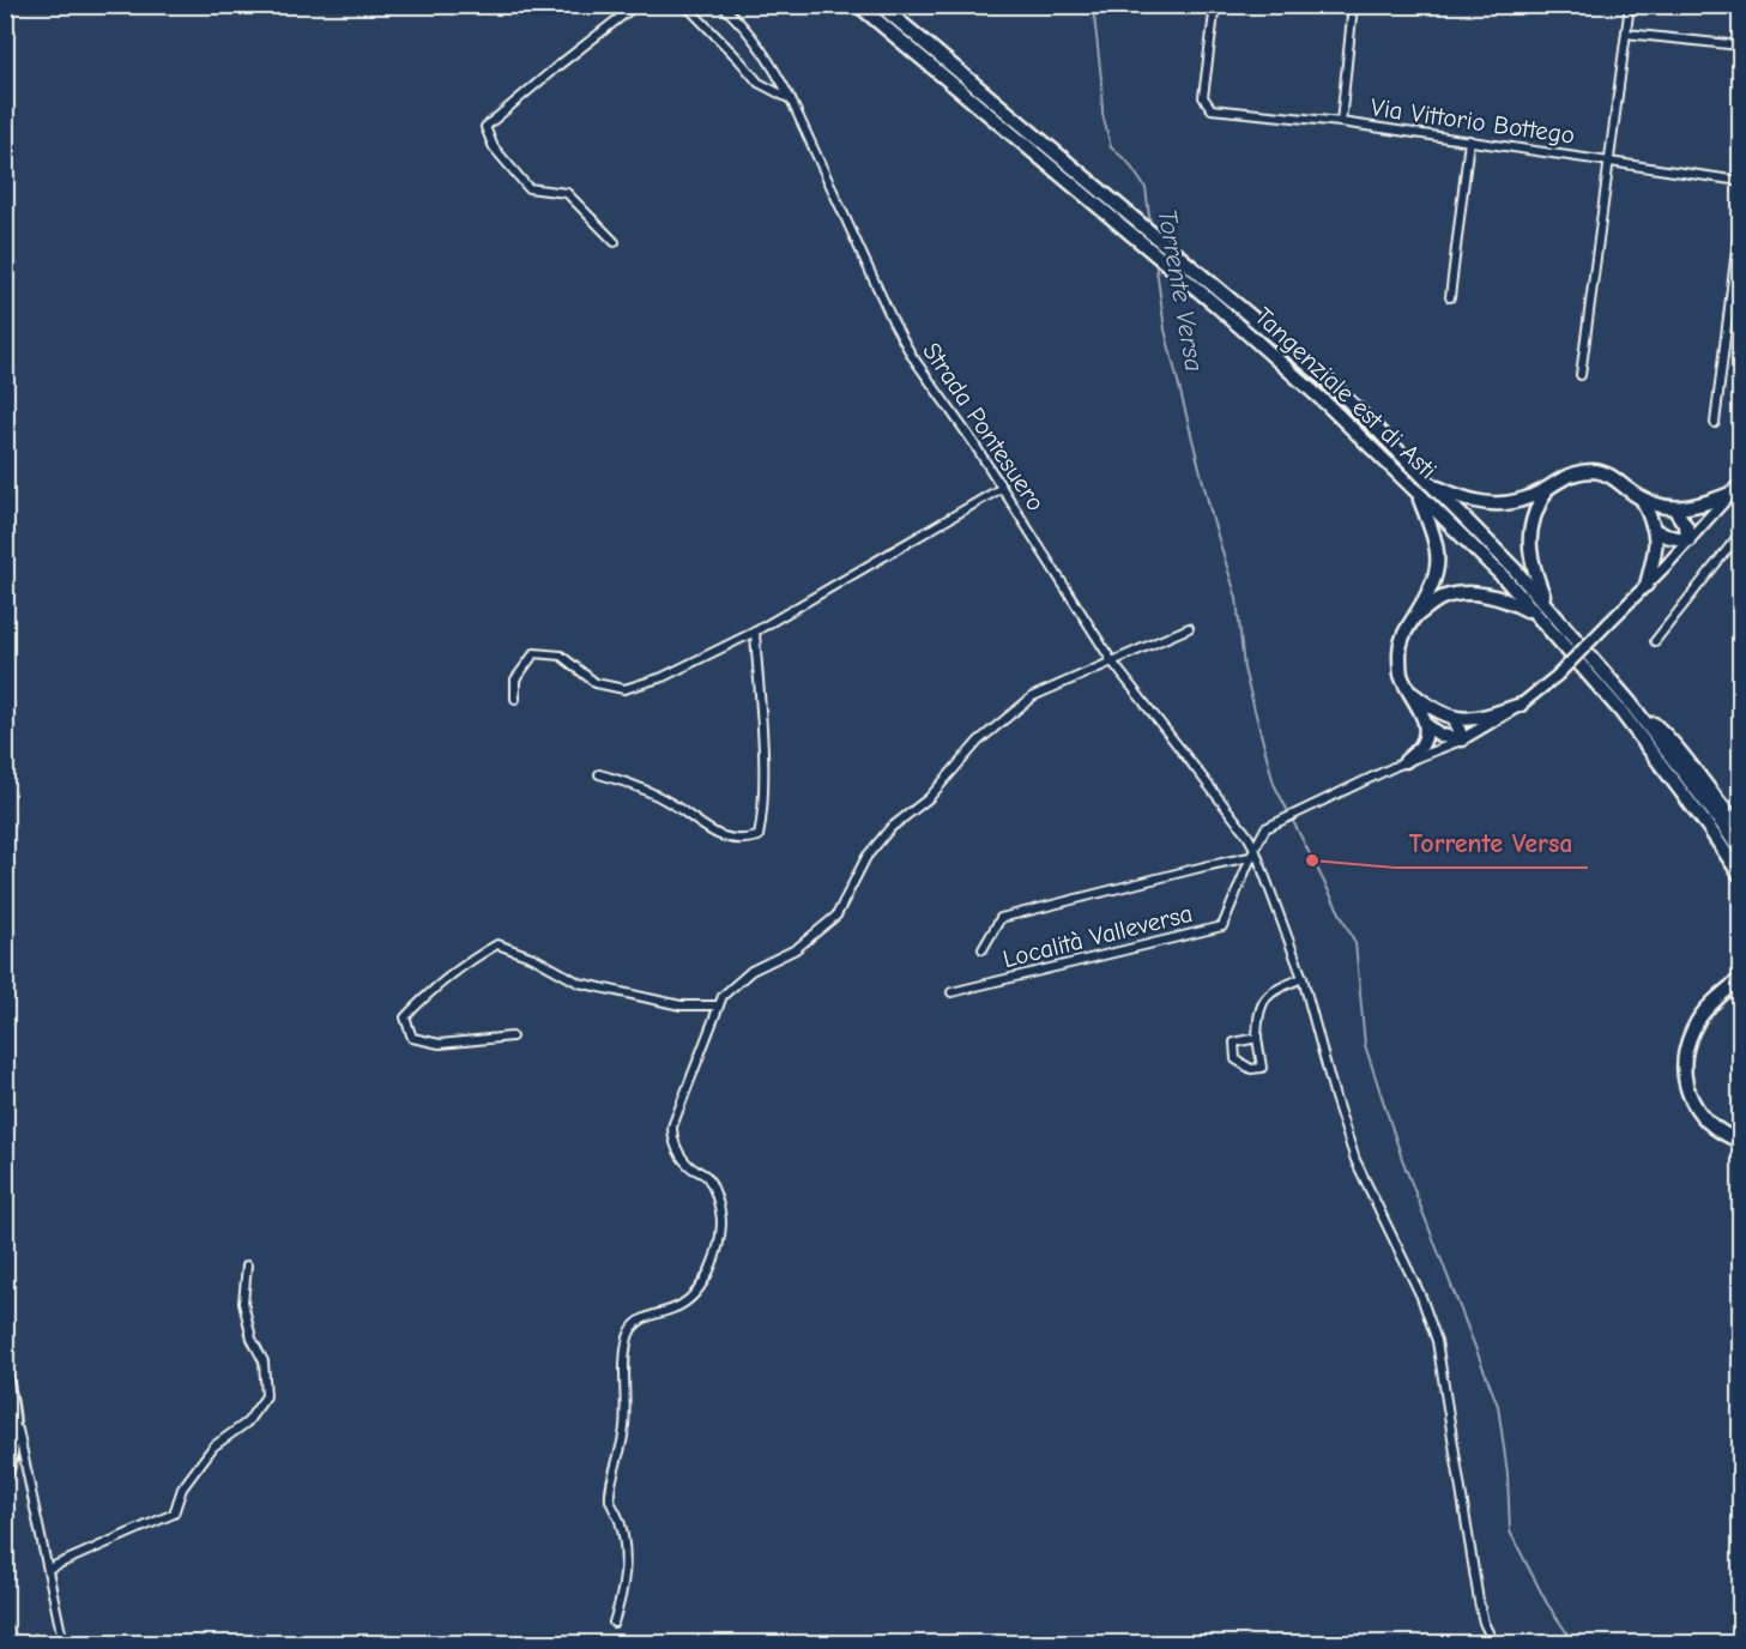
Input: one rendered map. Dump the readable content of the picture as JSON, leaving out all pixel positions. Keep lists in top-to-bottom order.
{
  "streets": {
    "highway": ["Tangenziale est di Asti"],
    "street": ["Via Vittorio Bottego", "Strada Pontesuero", "Località Valleversa"]
  },
  "crossings": [
    ["Strada Pontesuero", "Località Valleversa"]
  ],
  "water": ["Torrente Versa"],
  "places": ["Torrente Versa"]
}
